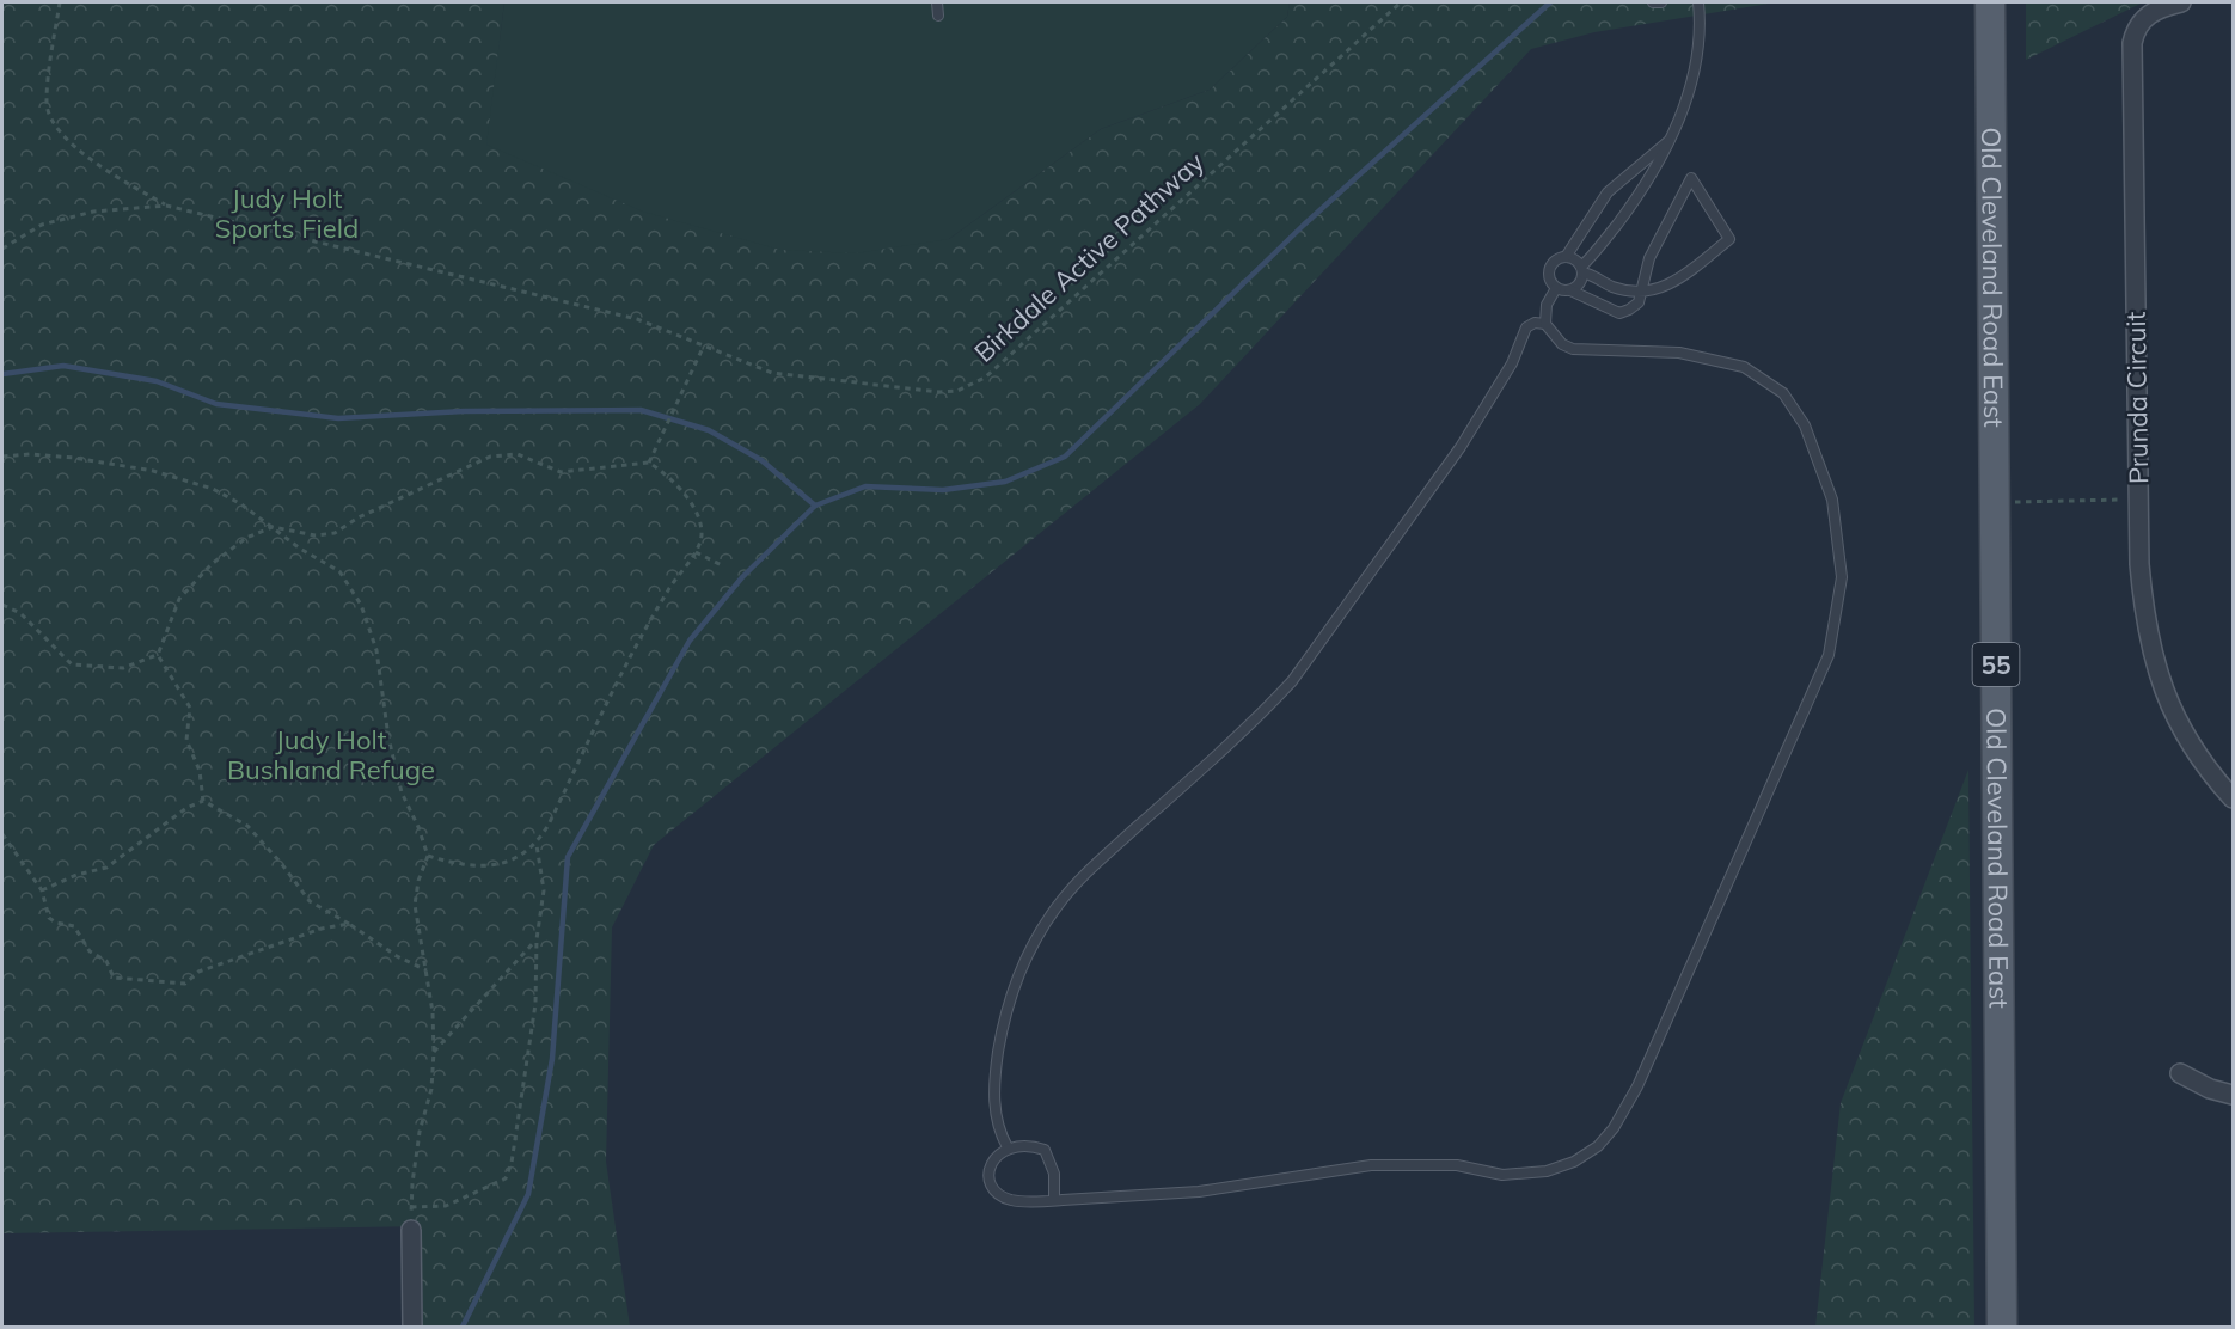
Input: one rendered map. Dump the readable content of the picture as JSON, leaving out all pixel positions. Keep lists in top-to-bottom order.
{
  "streets": {
    "main road": ["Old Cleveland Road East", "55"],
    "street": ["Prunda Circuit"],
    "path": ["Birkdale Active Pathway"]
  },
  "parks": ["Judy Holt Sports Field", "Judy Holt Bushland Refuge"]
}
